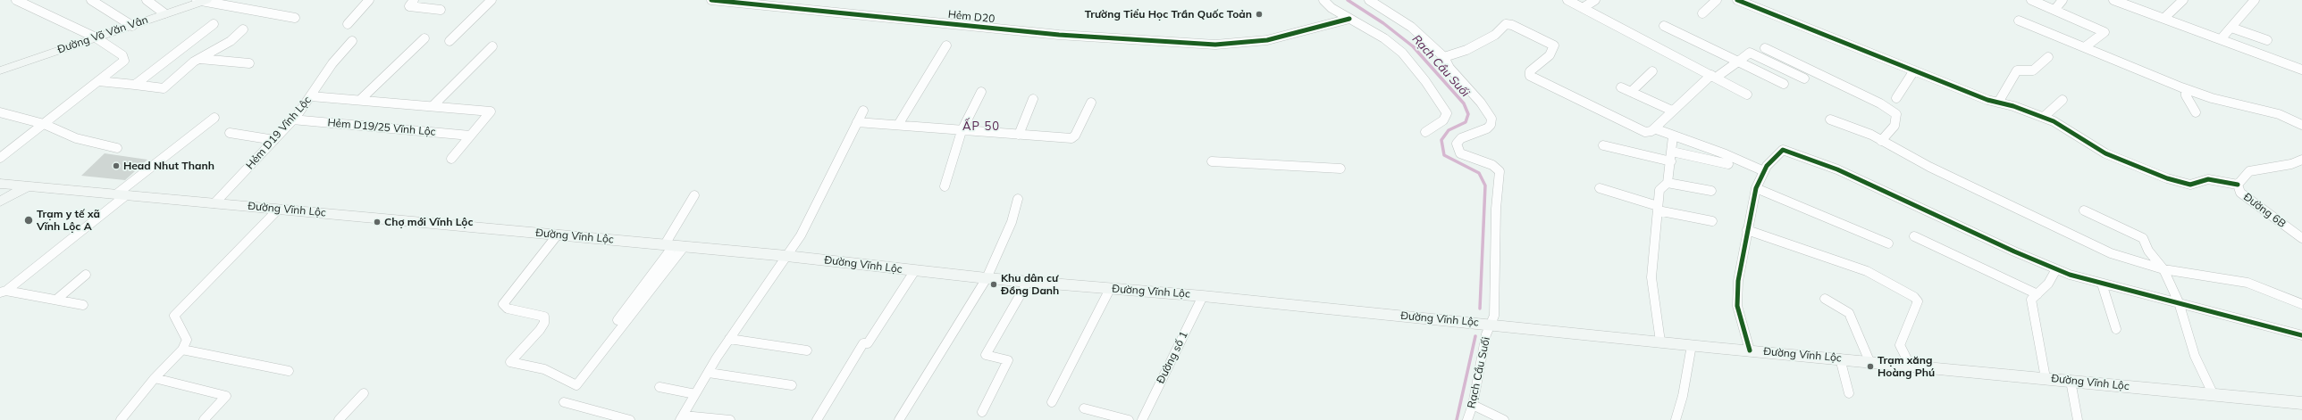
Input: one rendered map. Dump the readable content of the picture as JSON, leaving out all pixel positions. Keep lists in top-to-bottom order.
{
  "streets": {
    "main road": ["Đường Võ Văn Vân", "Đường Vĩnh Lộc"],
    "street": [
      "Hẻm D20",
      "Hẻm D19/25 Vĩnh Lộc",
      "Hẻm D19 Vĩnh Lộc",
      "Đường 6B",
      "Đường số 1",
      "Rạch Cầu Suối"
    ]
  },
  "crossings": [
    ["Hẻm D19/25 Vĩnh Lộc", "Hẻm D19 Vĩnh Lộc"],
    ["Hẻm D19 Vĩnh Lộc", "Đường Vĩnh Lộc"],
    ["Đường Vĩnh Lộc", "Đường số 1"],
    ["Đường Vĩnh Lộc", "Rạch Cầu Suối"]
  ],
  "districts": ["ẤP 50"],
  "water": ["Rạch Cầu Suối"],
  "places": [
    "Trường Tiểu Học Trần Quốc Toản",
    "Head Nhut Thanh",
    "Trạm y tế xã Vĩnh Lộc A",
    "Chợ mới Vĩnh Lộc",
    "Khu dân cư Đồng Danh",
    "Trạm xăng Hoàng Phú"
  ]
}
